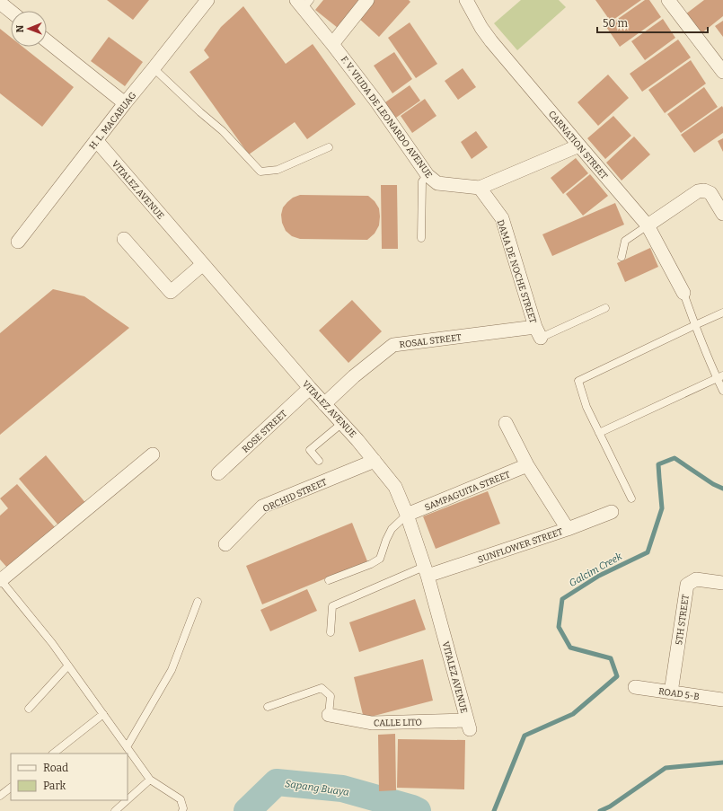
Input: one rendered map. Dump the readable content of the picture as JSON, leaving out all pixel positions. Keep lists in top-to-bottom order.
{
  "streets": {
    "street": [
      "F. V. VIUDA DE LEONARDO AVENUE",
      "H. L. MACABUAG",
      "CARNATION STREET",
      "VITALEZ AVENUE",
      "DAMA DE NOCHE STREET",
      "ROSAL STREET",
      "ROSE STREET",
      "SAMPAGUITA STREET",
      "ORCHID STREET",
      "SUNFLOWER STREET",
      "5TH STREET",
      "ROAD 5-B",
      "CALLE LITO"
    ]
  },
  "crossings": [
    ["F. V. VIUDA DE LEONARDO AVENUE", "CARNATION STREET"],
    ["F. V. VIUDA DE LEONARDO AVENUE", "DAMA DE NOCHE STREET"],
    ["H. L. MACABUAG", "VITALEZ AVENUE"],
    ["VITALEZ AVENUE", "ROSAL STREET"],
    ["VITALEZ AVENUE", "ROSE STREET"],
    ["VITALEZ AVENUE", "SAMPAGUITA STREET"],
    ["VITALEZ AVENUE", "ORCHID STREET"],
    ["VITALEZ AVENUE", "SUNFLOWER STREET"],
    ["VITALEZ AVENUE", "CALLE LITO"],
    ["DAMA DE NOCHE STREET", "ROSAL STREET"],
    ["5TH STREET", "ROAD 5-B"]
  ],
  "water": ["Galcim Creek", "Sapang Buaya"],
  "legend": ["Road", "Park"],
  "scale_bar": "50 m",
  "north": "left"
}
